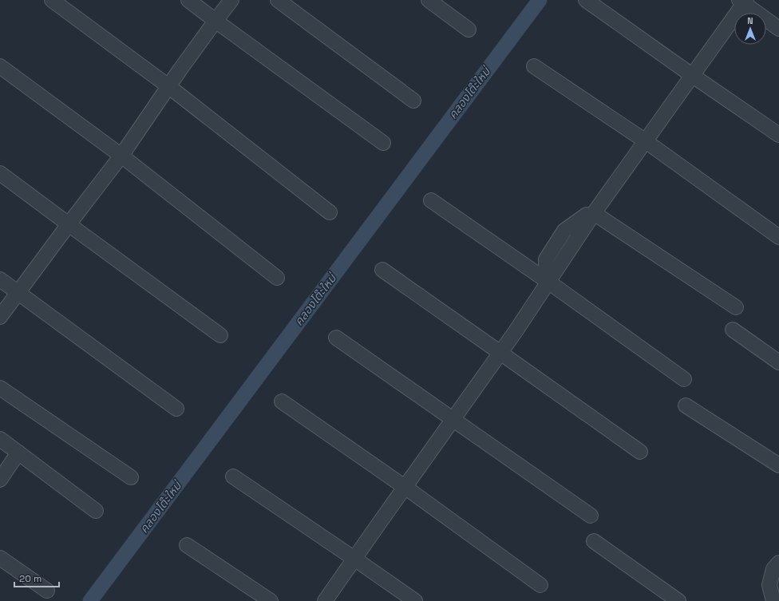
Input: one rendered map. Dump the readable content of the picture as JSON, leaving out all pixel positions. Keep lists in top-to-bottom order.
{
  "water": ["คลองโต๊ะใหม่"],
  "scale_bar": "20 m",
  "north": "top"
}
